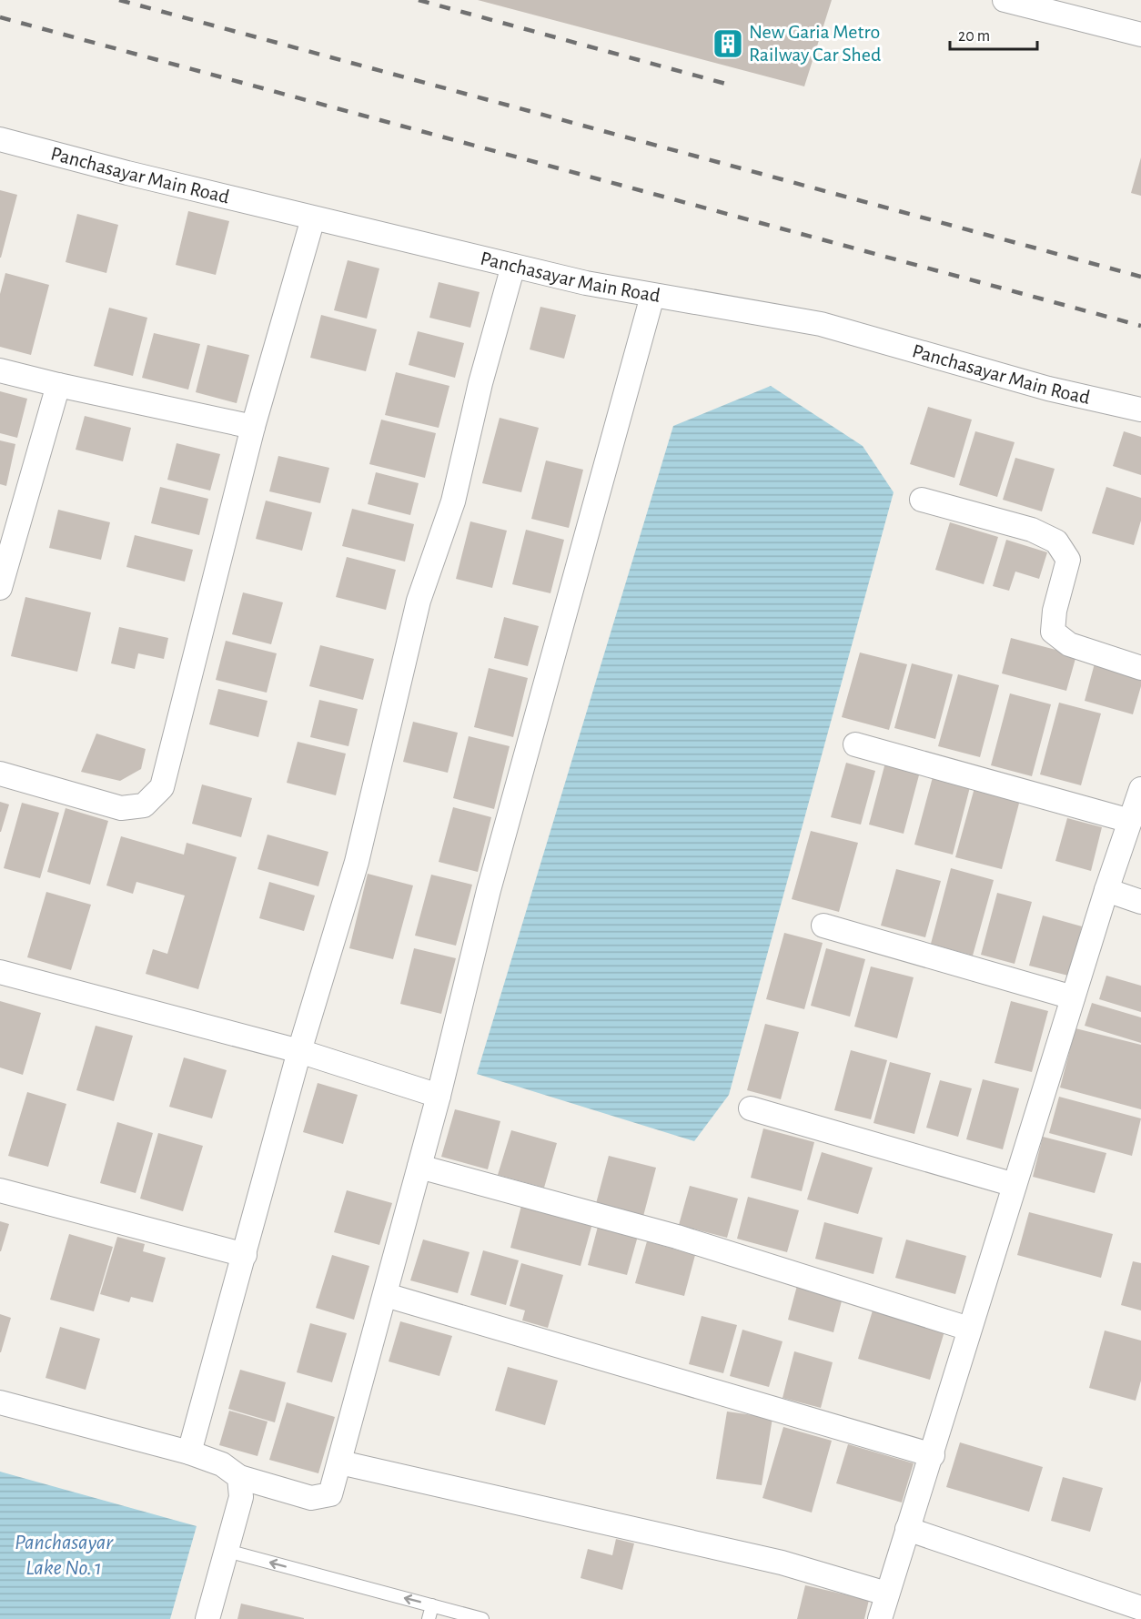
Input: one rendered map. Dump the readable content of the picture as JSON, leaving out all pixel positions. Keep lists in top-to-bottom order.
{
  "streets": {
    "street": ["Panchasayar Main Road"]
  },
  "water": ["Panchasayar Lake No. 1"],
  "places": {
    "building": ["New Garia Metro Railway Car Shed"]
  },
  "scale_bar": "20 m"
}
